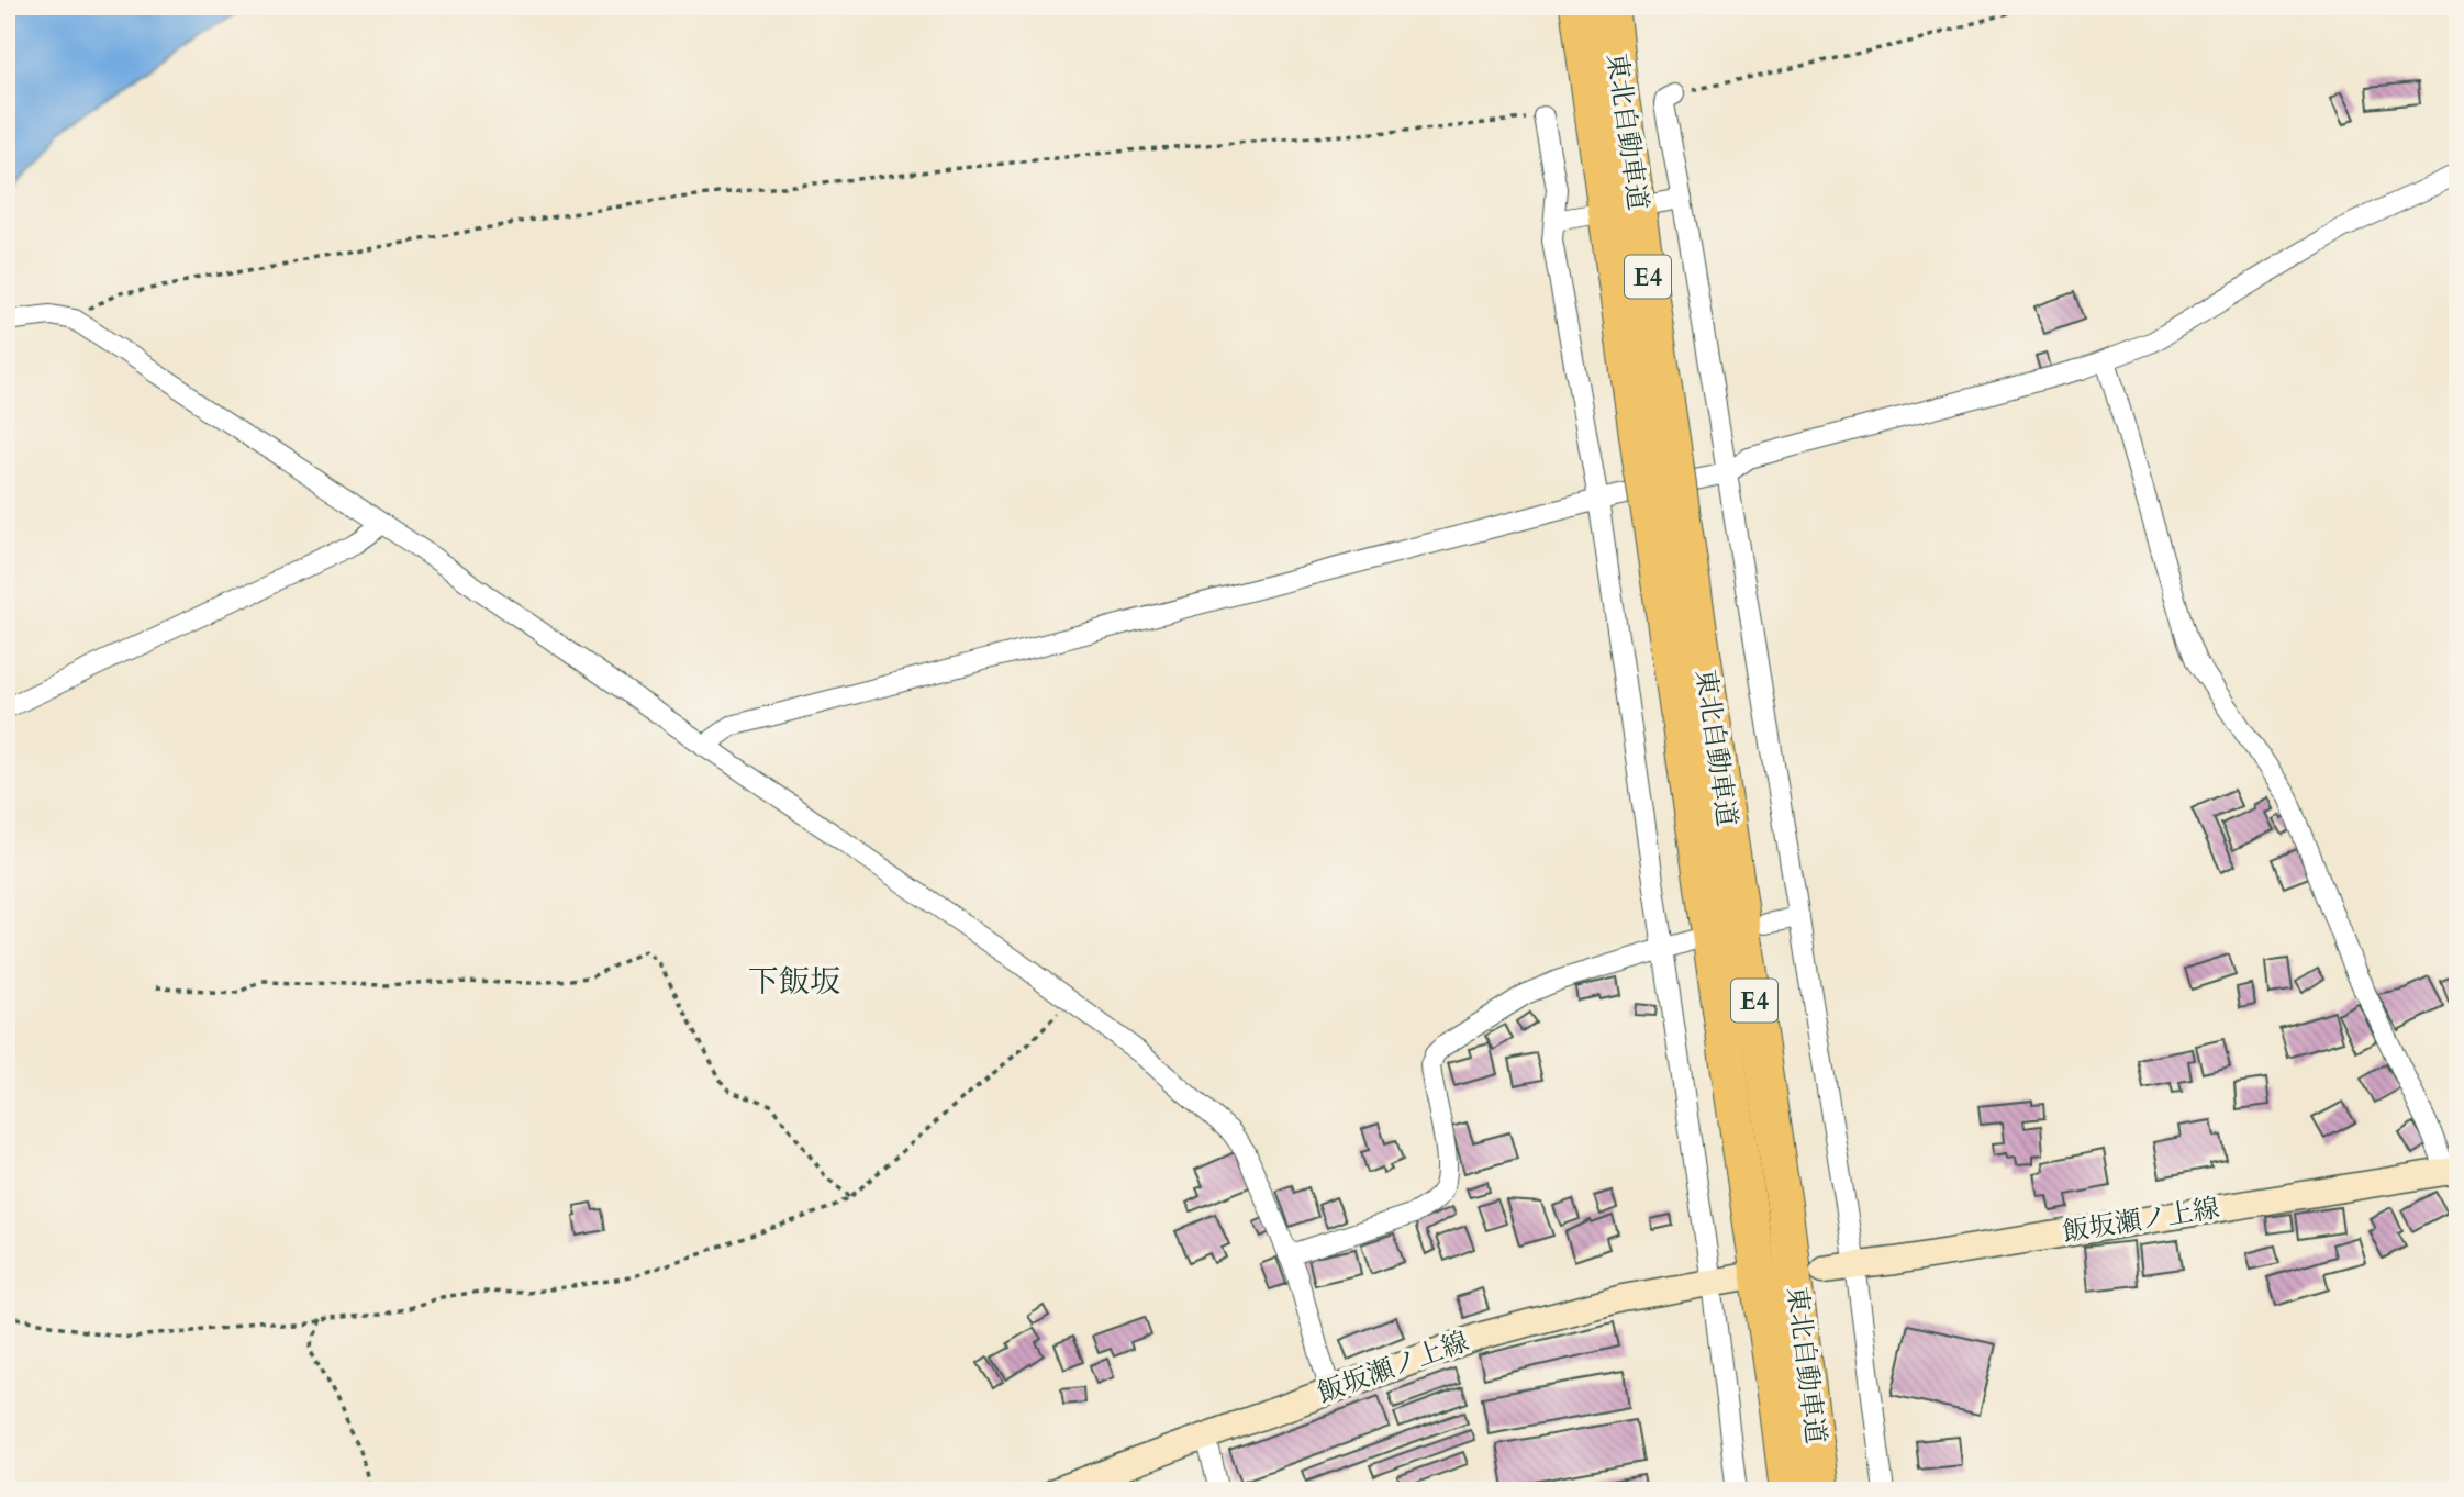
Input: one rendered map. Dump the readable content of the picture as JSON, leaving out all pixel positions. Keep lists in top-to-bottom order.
{
  "streets": {
    "highway": ["東北自動車道", "E4"],
    "main road": ["飯坂瀬ノ上線"]
  },
  "districts": ["下飯坂"]
}
